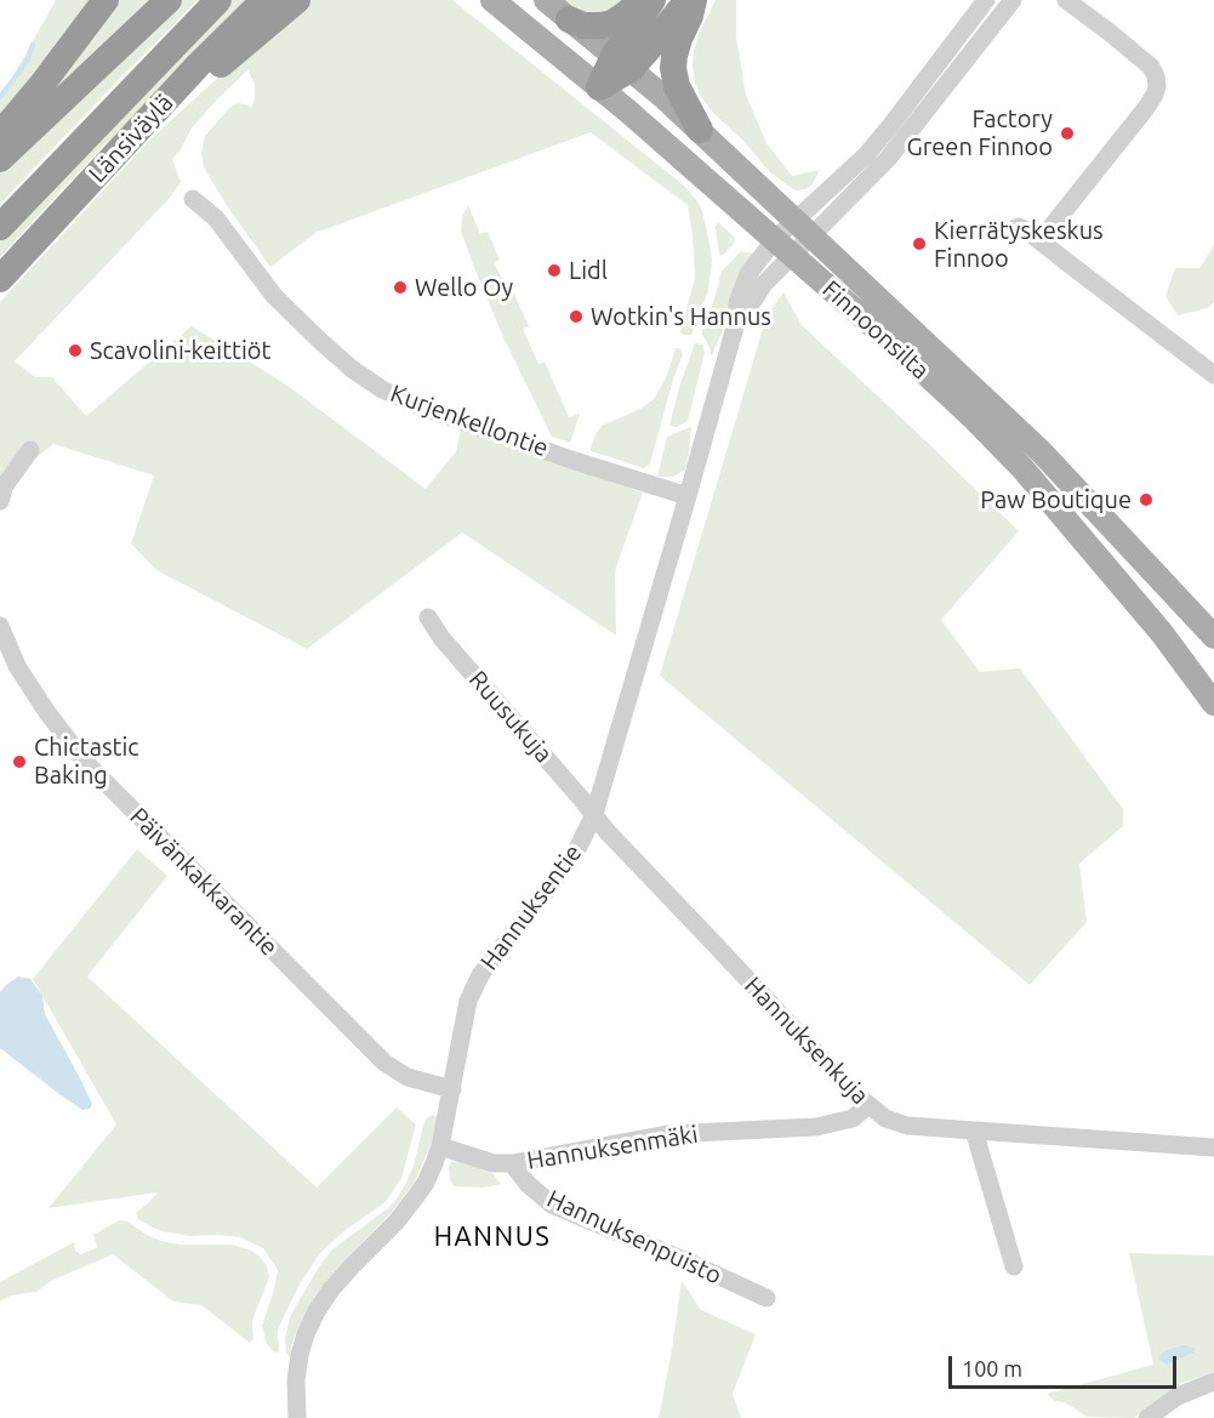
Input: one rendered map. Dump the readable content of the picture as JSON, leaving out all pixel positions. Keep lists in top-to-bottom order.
{
  "streets": {
    "highway": ["Länsiväylä"],
    "main road": ["Finnoonsilta"],
    "street": [
      "Kurjenkellontie",
      "Ruusukuja",
      "Päivänkakkarantie",
      "Hannuksentie",
      "Hannuksenkuja",
      "Hannuksenmäki",
      "Hannuksenpuisto"
    ]
  },
  "crossings": [
    ["Finnoonsilta", "Hannuksentie"],
    ["Kurjenkellontie", "Hannuksentie"],
    ["Ruusukuja", "Hannuksentie"],
    ["Ruusukuja", "Hannuksenkuja"],
    ["Päivänkakkarantie", "Hannuksentie"],
    ["Hannuksentie", "Hannuksenkuja"],
    ["Hannuksentie", "Hannuksenmäki"],
    ["Hannuksenkuja", "Hannuksenmäki"],
    ["Hannuksenmäki", "Hannuksenpuisto"]
  ],
  "districts": ["HANNUS"],
  "places": [
    "Factory Green Finnoo",
    "Kierrätyskeskus Finnoo",
    "Lidl",
    "Wello Oy",
    "Wotkin's Hannus",
    "Scavolini-keittiöt",
    "Paw Boutique",
    "Chictastic Baking"
  ],
  "scale_bar": "100 m"
}
